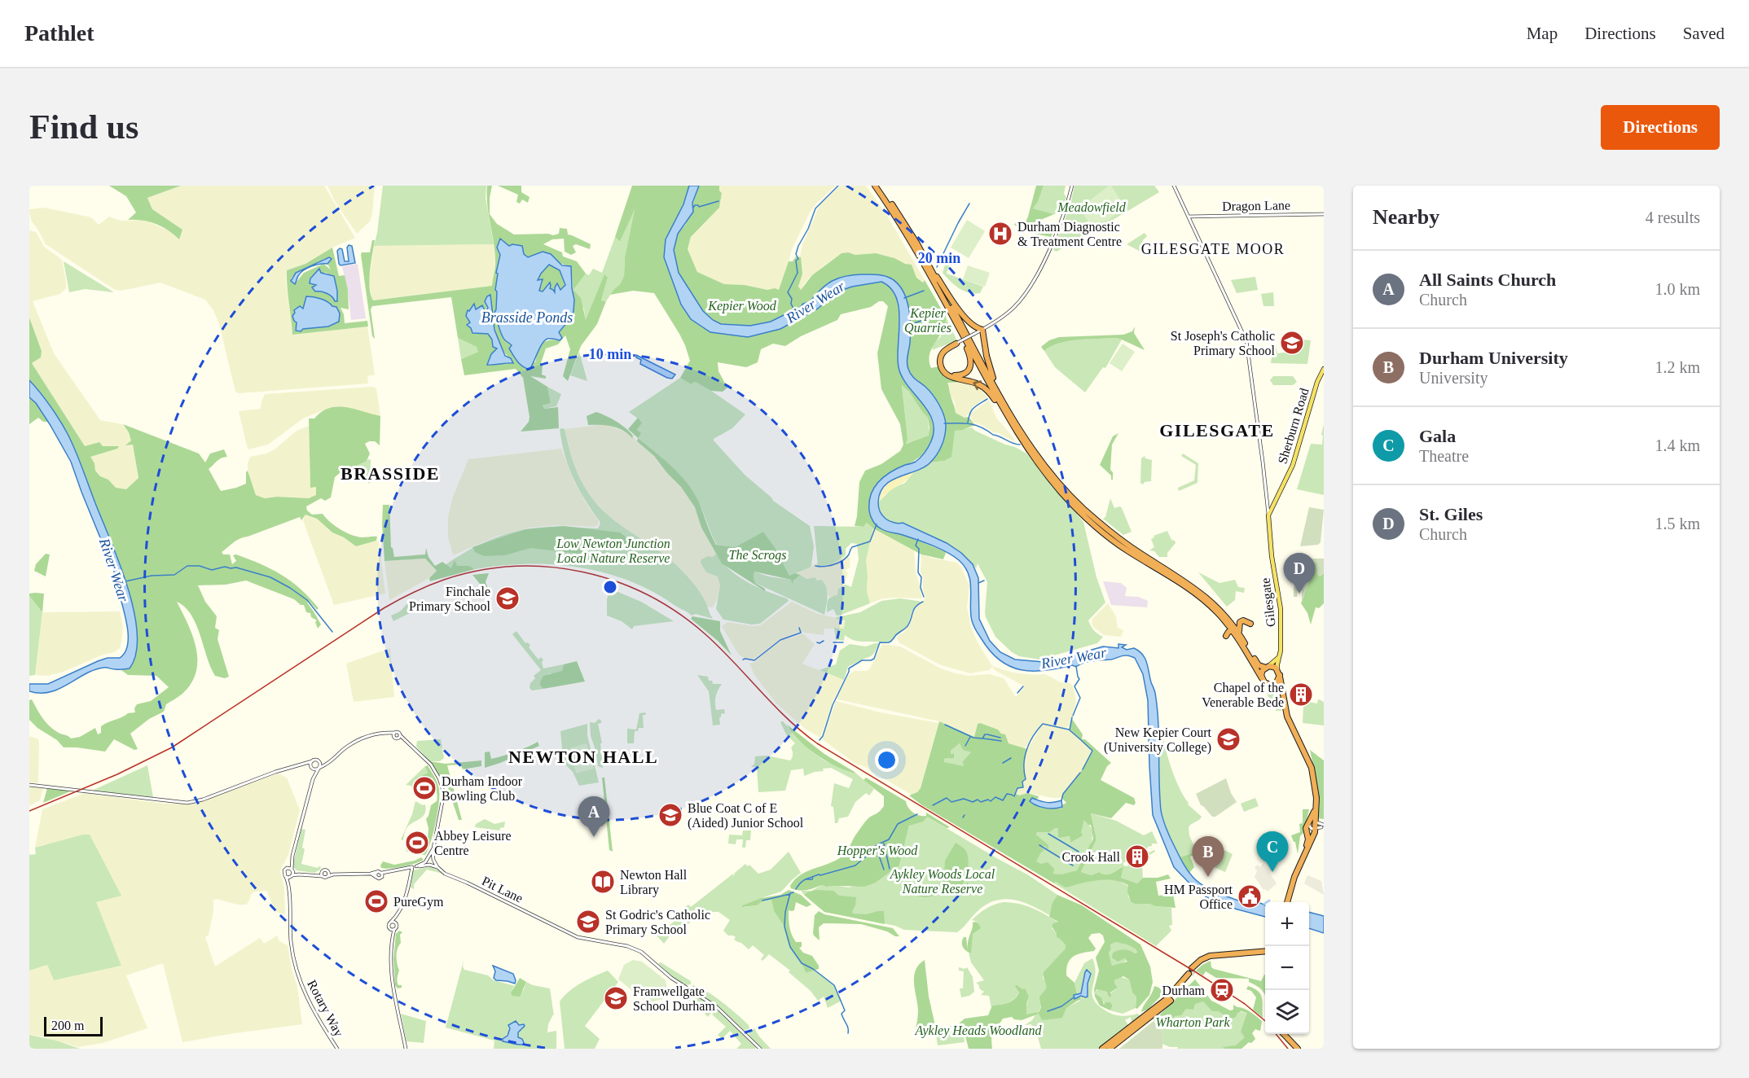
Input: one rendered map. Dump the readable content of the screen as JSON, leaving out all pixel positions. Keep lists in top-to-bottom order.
{
  "streets": {
    "main road": ["Sherburn Road", "Gilesgate"],
    "street": ["Dragon Lane", "Pit Lane", "Rotary Way"]
  },
  "crossings": [
    ["Sherburn Road", "Gilesgate"]
  ],
  "districts": [
    "GILESGATE MOOR",
    "GILESGATE",
    "BRASSIDE",
    "NEWTON HALL"
  ],
  "water": ["River Wear", "Brasside Ponds"],
  "parks": [
    "Meadowfield",
    "Kepier Wood",
    "Kepier Quarries",
    "Low Newton Junction Local Nature Reserve",
    "The Scrogs",
    "Hopper's Wood",
    "Aykley Woods Local Nature Reserve",
    "Wharton Park",
    "Aykley Heads Woodland"
  ],
  "places": {
    "hospital": ["Durham Diagnostic & Treatment Centre"],
    "school or university": [
      "St Joseph's Catholic Primary School",
      "Finchale Primary School",
      "New Kepier Court (University College)",
      "Blue Coat C of E (Aided) Junior School",
      "St Godric's Catholic Primary School",
      "Framwellgate School Durham"
    ],
    "building": ["Chapel of the Venerable Bede", "Crook Hall"],
    "sports": ["Durham Indoor Bowling Club", "Abbey Leisure Centre", "PureGym"],
    "library": ["Newton Hall Library"],
    "public building": ["HM Passport Office"],
    "station": ["Durham"]
  },
  "scale_bar": "200 m",
  "page": {
    "header": "Pathlet",
    "nav": ["Map", "Directions", "Saved"],
    "buttons": "Directions",
    "title": "Find us",
    "heading": ["Nearby", "4 results"],
    "list": [
      {
        "mark": "A",
        "name": "All Saints Church",
        "note": "Church",
        "value": "1.0 km"
      },
      {
        "mark": "B",
        "name": "Durham University",
        "note": "University",
        "value": "1.2 km"
      },
      {
        "mark": "C",
        "name": "Gala",
        "note": "Theatre",
        "value": "1.4 km"
      },
      {
        "mark": "D",
        "name": "St. Giles",
        "note": "Church",
        "value": "1.5 km"
      }
    ],
    "pins": [
      "D",
      "A",
      "C",
      "B"
    ],
    "map_buttons": ["+", "−"],
    "scale": "200 m"
  },
  "rings": ["20 min", "10 min"]
}
